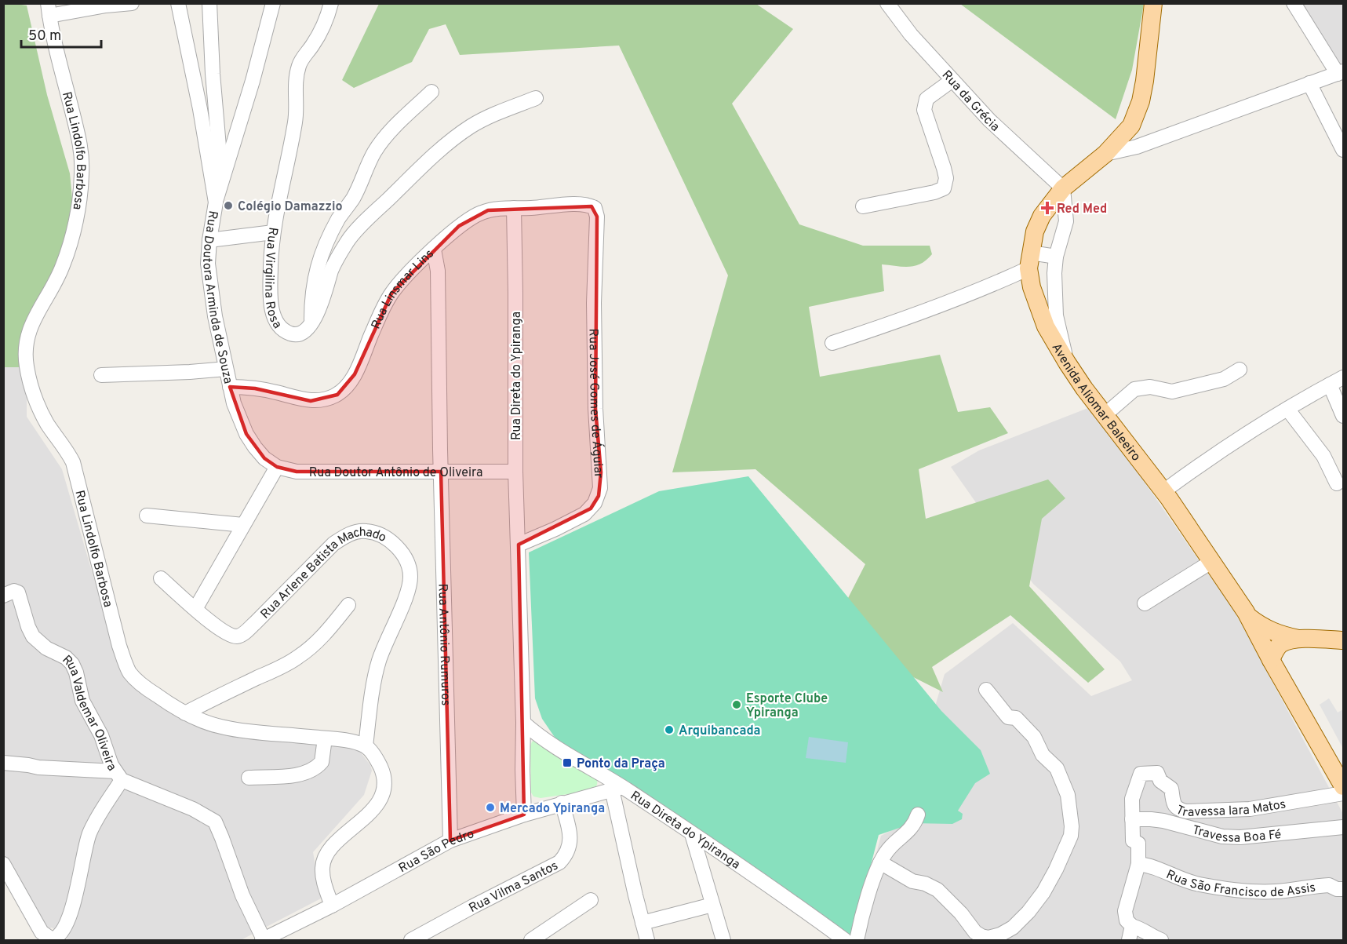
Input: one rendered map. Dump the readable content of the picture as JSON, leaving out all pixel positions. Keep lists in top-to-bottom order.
{
  "streets": {
    "main road": ["Avenida Aliomar Baleeiro"],
    "street": [
      "Rua da Grécia",
      "Rua Lindolfo Barbosa",
      "Rua Virgilina Rosa",
      "Rua Linsmar Lins",
      "Rua Doutora Arminda de Souza",
      "Rua Direta do Ypiranga",
      "Rua José Gomes de Águiar",
      "Rua Doutor Antônio de Oliveira",
      "Rua Arlene Batista Machado",
      "Rua Antônio Rumuros",
      "Rua Valdemar Oliveira",
      "Travessa Iara Matos",
      "Travessa Boa Fé",
      "Rua São Pedro",
      "Rua São Francisco de Assis",
      "Rua Vilma Santos"
    ]
  },
  "crossings": [
    ["Rua da Grécia", "Avenida Aliomar Baleeiro"],
    ["Rua Lindolfo Barbosa", "Rua Arlene Batista Machado"],
    ["Rua Linsmar Lins", "Rua Doutora Arminda de Souza"],
    ["Rua Linsmar Lins", "Rua Direta do Ypiranga"],
    ["Rua Linsmar Lins", "Rua José Gomes de Águiar"],
    ["Rua Linsmar Lins", "Rua Antônio Rumuros"],
    ["Rua Doutora Arminda de Souza", "Rua Doutor Antônio de Oliveira"],
    ["Rua Direta do Ypiranga", "Rua José Gomes de Águiar"],
    ["Rua Direta do Ypiranga", "Rua Doutor Antônio de Oliveira"],
    ["Rua Direta do Ypiranga", "Rua São Pedro"],
    ["Rua Doutor Antônio de Oliveira", "Rua Antônio Rumuros"],
    ["Rua Antônio Rumuros", "Rua São Pedro"],
    ["Rua Valdemar Oliveira", "Rua São Pedro"],
    ["Travessa Iara Matos", "Travessa Boa Fé"],
    ["Rua São Pedro", "Rua Vilma Santos"]
  ],
  "places": {
    "other": [
      "Colégio Damazzio",
      "Esporte Clube Ypiranga",
      "Arquibancada",
      "Mercado Ypiranga"
    ],
    "health": ["Red Med"],
    "transit": ["Ponto da Praça"]
  },
  "scale_bar": "50 m"
}
